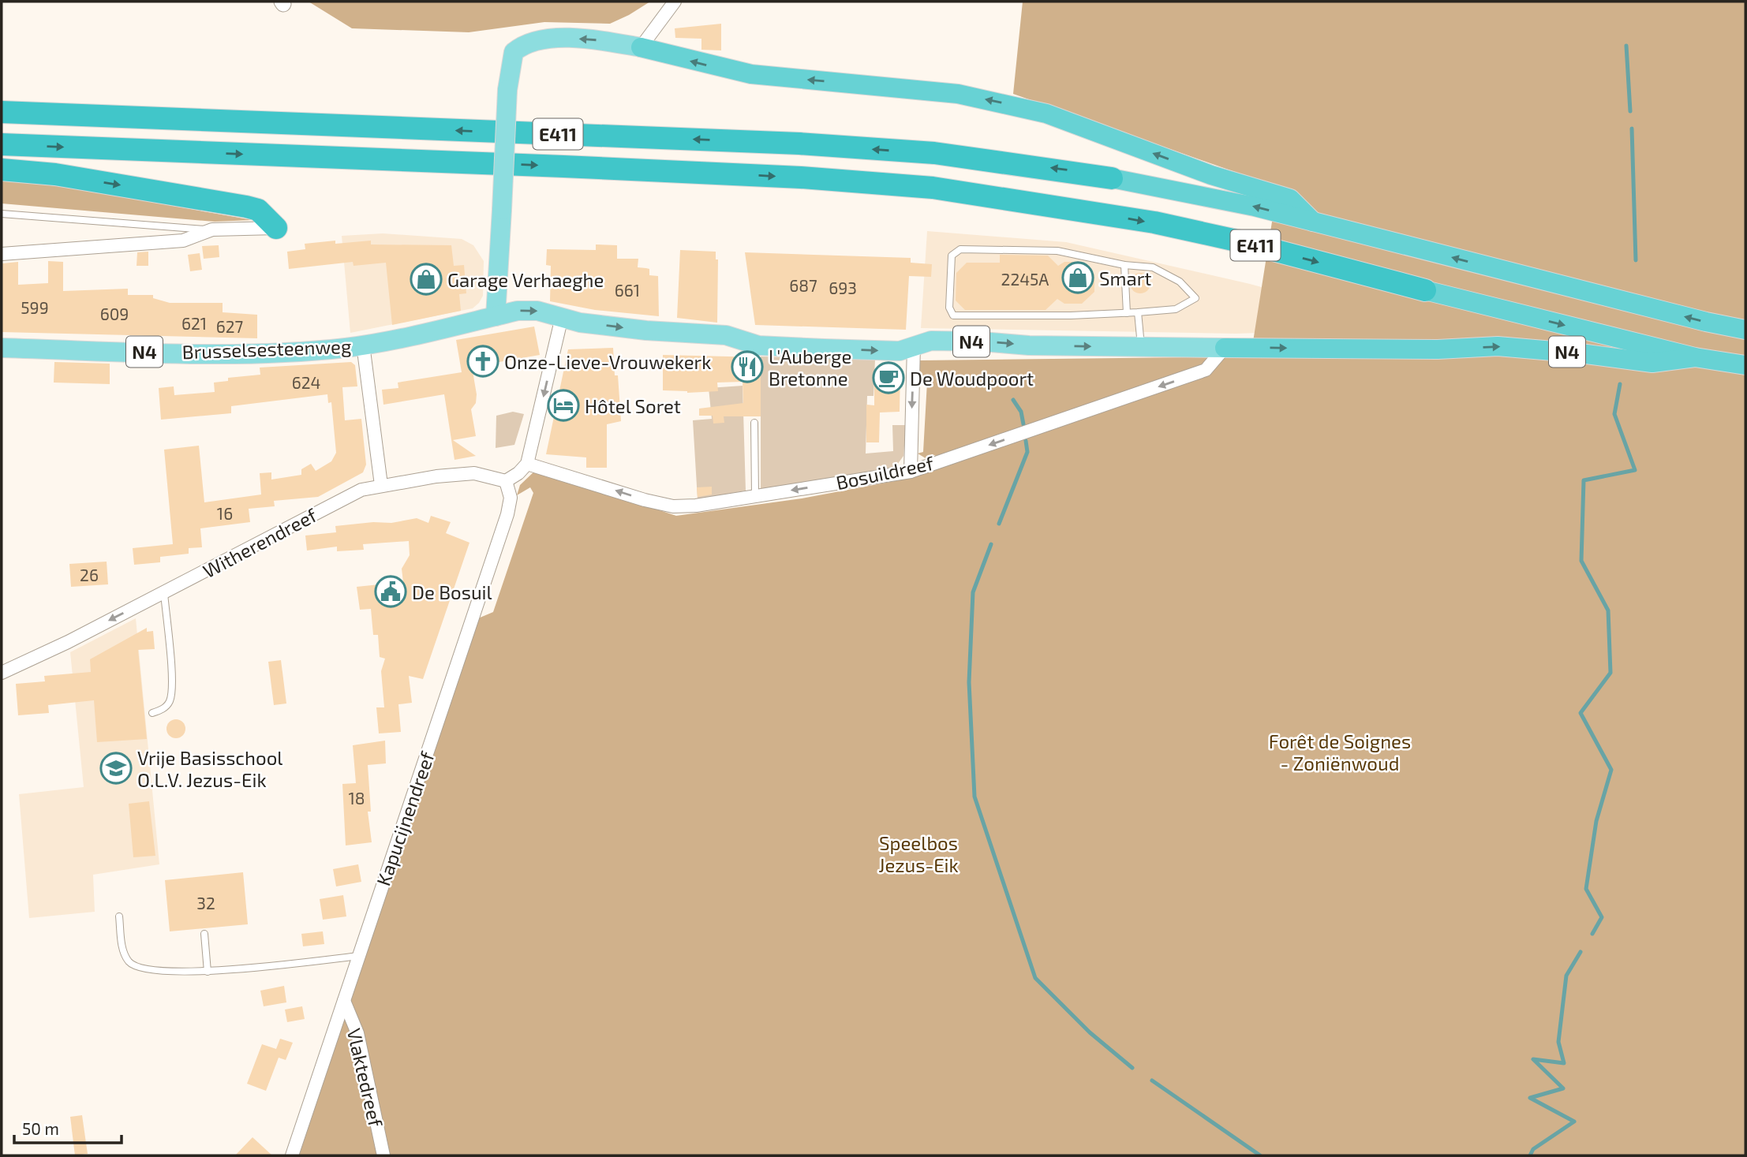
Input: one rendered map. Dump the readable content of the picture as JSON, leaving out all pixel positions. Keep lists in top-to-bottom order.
{
  "streets": {
    "highway": ["E411", "N4"],
    "main road": ["Brusselsesteenweg"],
    "street": [
      "Bosuildreef",
      "Witherendreef",
      "Kapucijnendreef",
      "Vlaktedreef"
    ]
  },
  "crossings": [
    ["E411", "N4"],
    ["N4", "Brusselsesteenweg"],
    ["N4", "Bosuildreef"],
    ["Witherendreef", "Kapucijnendreef"],
    ["Kapucijnendreef", "Vlaktedreef"]
  ],
  "one_way": ["Brusselsesteenweg", "Bosuildreef"],
  "parks": ["Forêt de Soignes - Zoniënwoud", "Speelbos Jezus-Eik"],
  "places": {
    "shop": ["Smart", "Garage Verhaeghe"],
    "church": ["Onze-Lieve-Vrouwekerk"],
    "restaurant": ["L'Auberge Bretonne"],
    "cafe": ["De Woudpoort"],
    "hotel": ["Hôtel Soret"],
    "public building": ["De Bosuil"],
    "school or university": ["Vrije Basisschool O.L.V. Jezus-Eik"]
  },
  "house_numbers": [
    "2245A",
    "687",
    "693",
    "661",
    "599",
    "609",
    "621",
    "627",
    "624",
    "16",
    "26",
    "18",
    "32"
  ],
  "scale_bar": "50 m"
}
